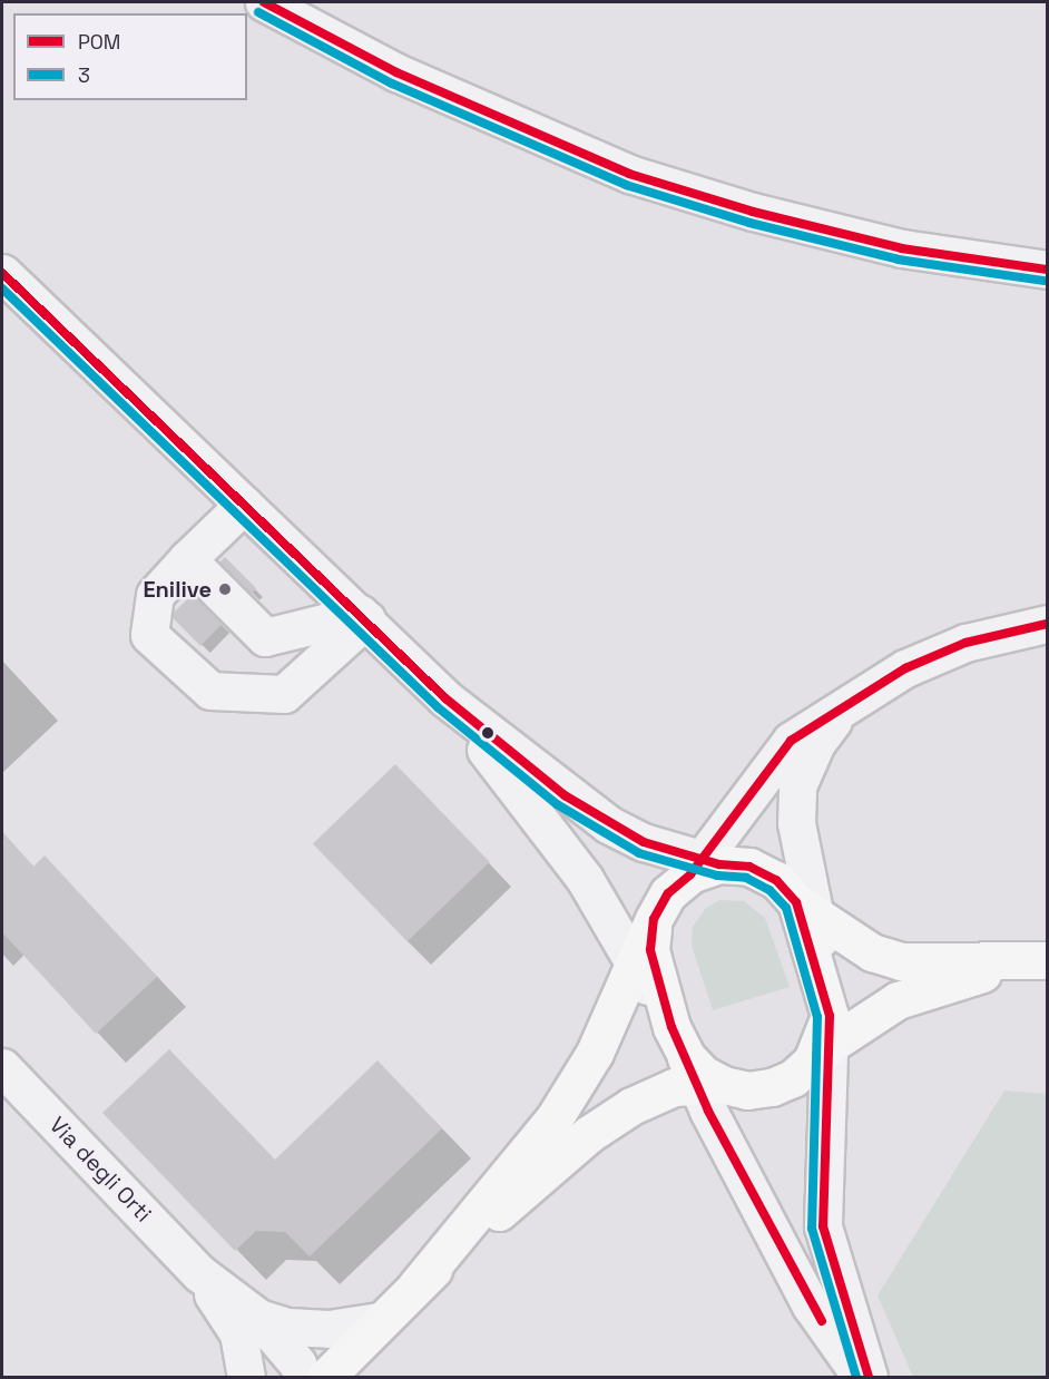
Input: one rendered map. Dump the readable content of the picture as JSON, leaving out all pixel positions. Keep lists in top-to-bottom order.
{
  "streets": {
    "street": ["Via degli Orti"]
  },
  "places": ["Enilive"],
  "lines": ["transit line POM", "transit line 3"],
  "legend": ["POM", "3"]
}
